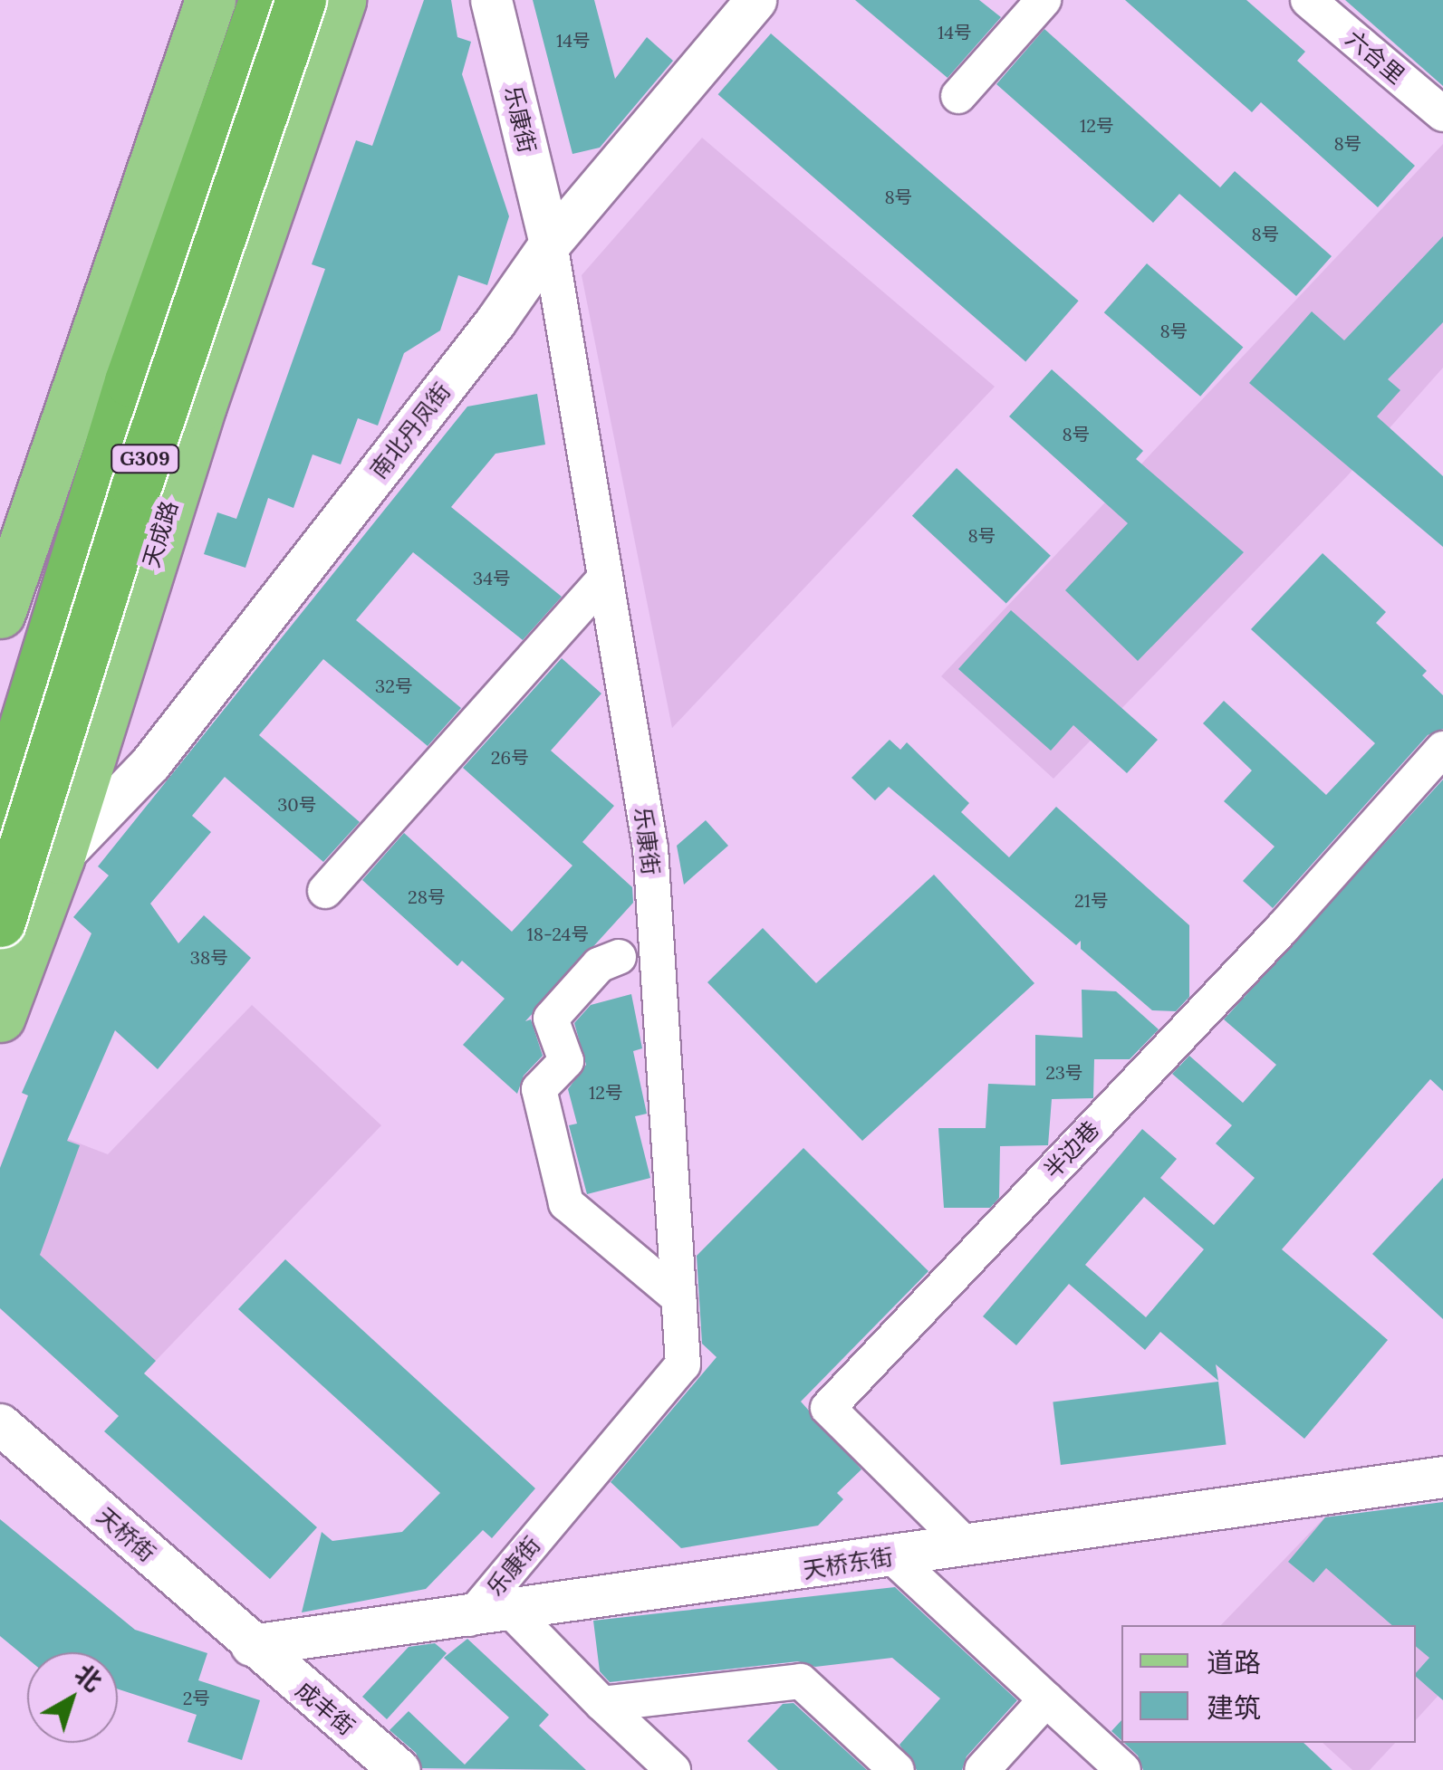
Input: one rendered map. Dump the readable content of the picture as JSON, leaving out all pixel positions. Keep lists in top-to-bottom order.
{
  "streets": {
    "highway": ["G309", "天成路"],
    "street": [
      "六合里",
      "乐康街",
      "南北丹凤街",
      "半边巷",
      "天桥街",
      "天桥东街",
      "成丰街"
    ]
  },
  "crossings": [
    ["乐康街", "南北丹凤街"],
    ["乐康街", "天桥东街"],
    ["南北丹凤街", "天成路"],
    ["半边巷", "天桥东街"],
    ["天桥街", "天桥东街"],
    ["天桥街", "成丰街"],
    ["天桥东街", "成丰街"]
  ],
  "house_numbers": [
    "14号",
    "14号",
    "12号",
    "8号",
    "8号",
    "8号",
    "8号",
    "8号",
    "8号",
    "34号",
    "32号",
    "26号",
    "30号",
    "28号",
    "21号",
    "18-24号",
    "38号",
    "23号",
    "12号",
    "2号"
  ],
  "legend": ["道路", "建筑"],
  "north": "top right"
}
